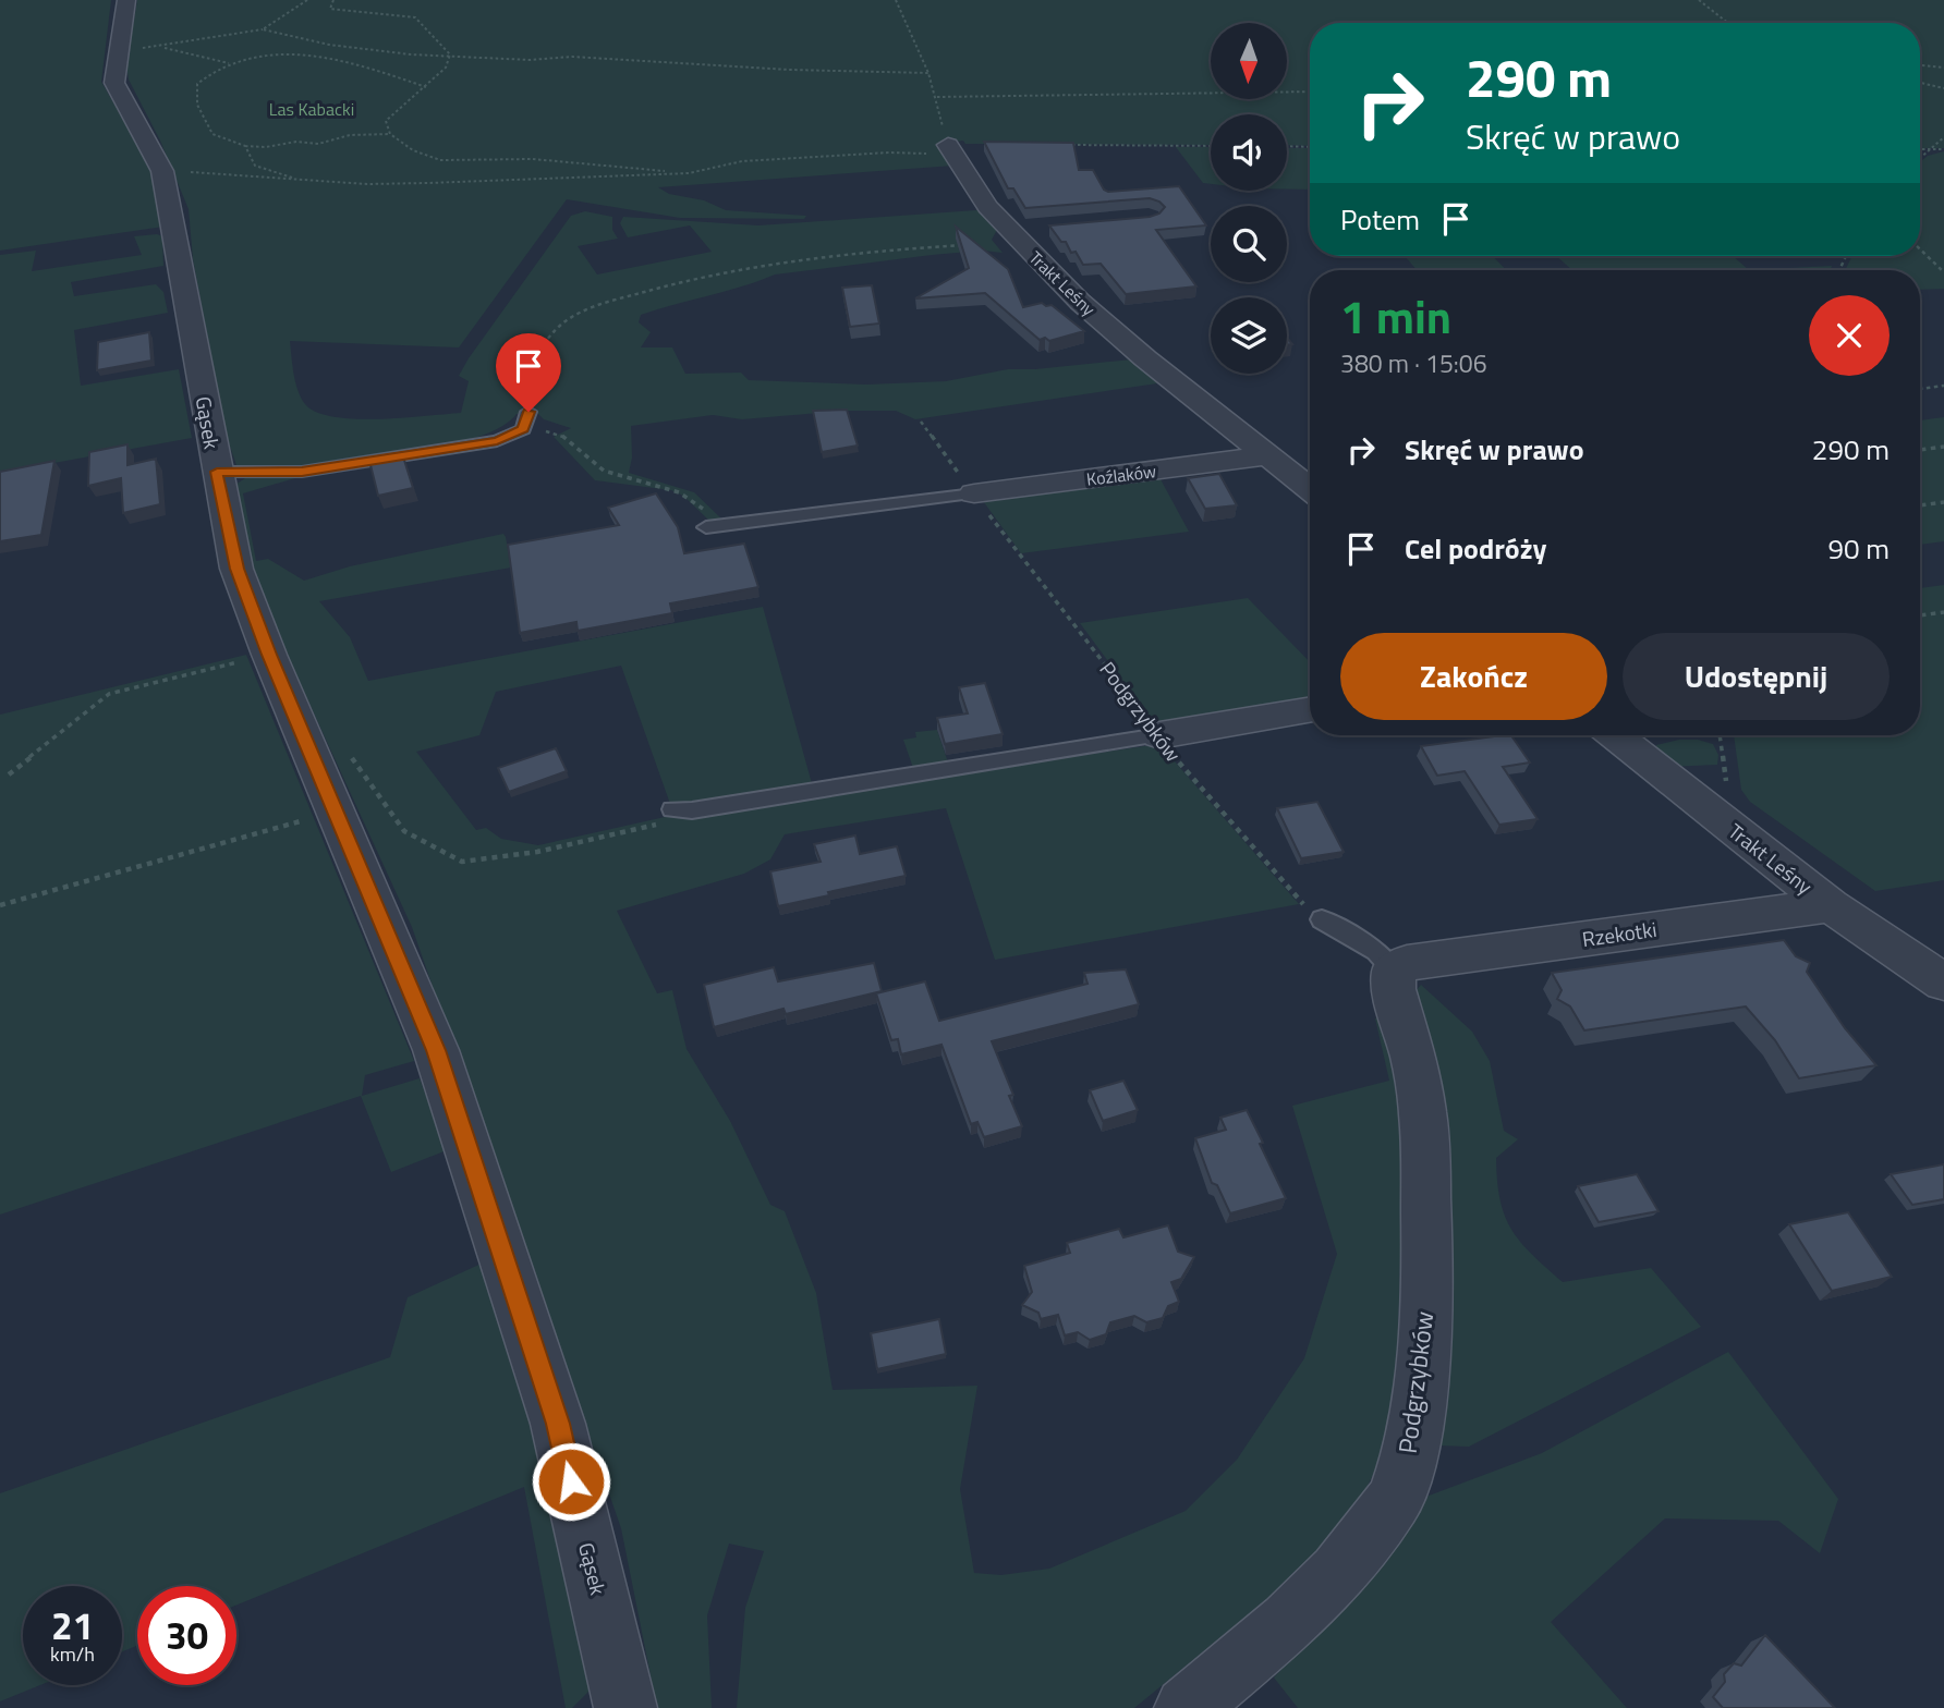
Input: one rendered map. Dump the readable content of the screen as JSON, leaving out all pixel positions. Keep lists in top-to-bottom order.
{
  "streets": {
    "street": [
      "Trakt Leśny",
      "Gąsek",
      "Koźlaków",
      "Podgrzybków",
      "Rzekotki"
    ]
  },
  "crossings": [
    ["Trakt Leśny", "Koźlaków"],
    ["Trakt Leśny", "Rzekotki"],
    ["Koźlaków", "Podgrzybków"],
    ["Podgrzybków", "Rzekotki"]
  ],
  "parks": ["Las Kabacki"],
  "north": "bottom",
  "page": {
    "turn": ["290 m", "Skręć w prawo"],
    "then": "Potem",
    "heading": ["1 min", "380 m · 15:06"],
    "list": [
      {
        "name": "Skręć w prawo",
        "value": "290 m"
      },
      {
        "name": "Cel podróży",
        "value": "90 m"
      }
    ],
    "buttons": ["Zakończ", "Udostępnij"],
    "speed": "21 km/h",
    "limit": "30"
  }
}
